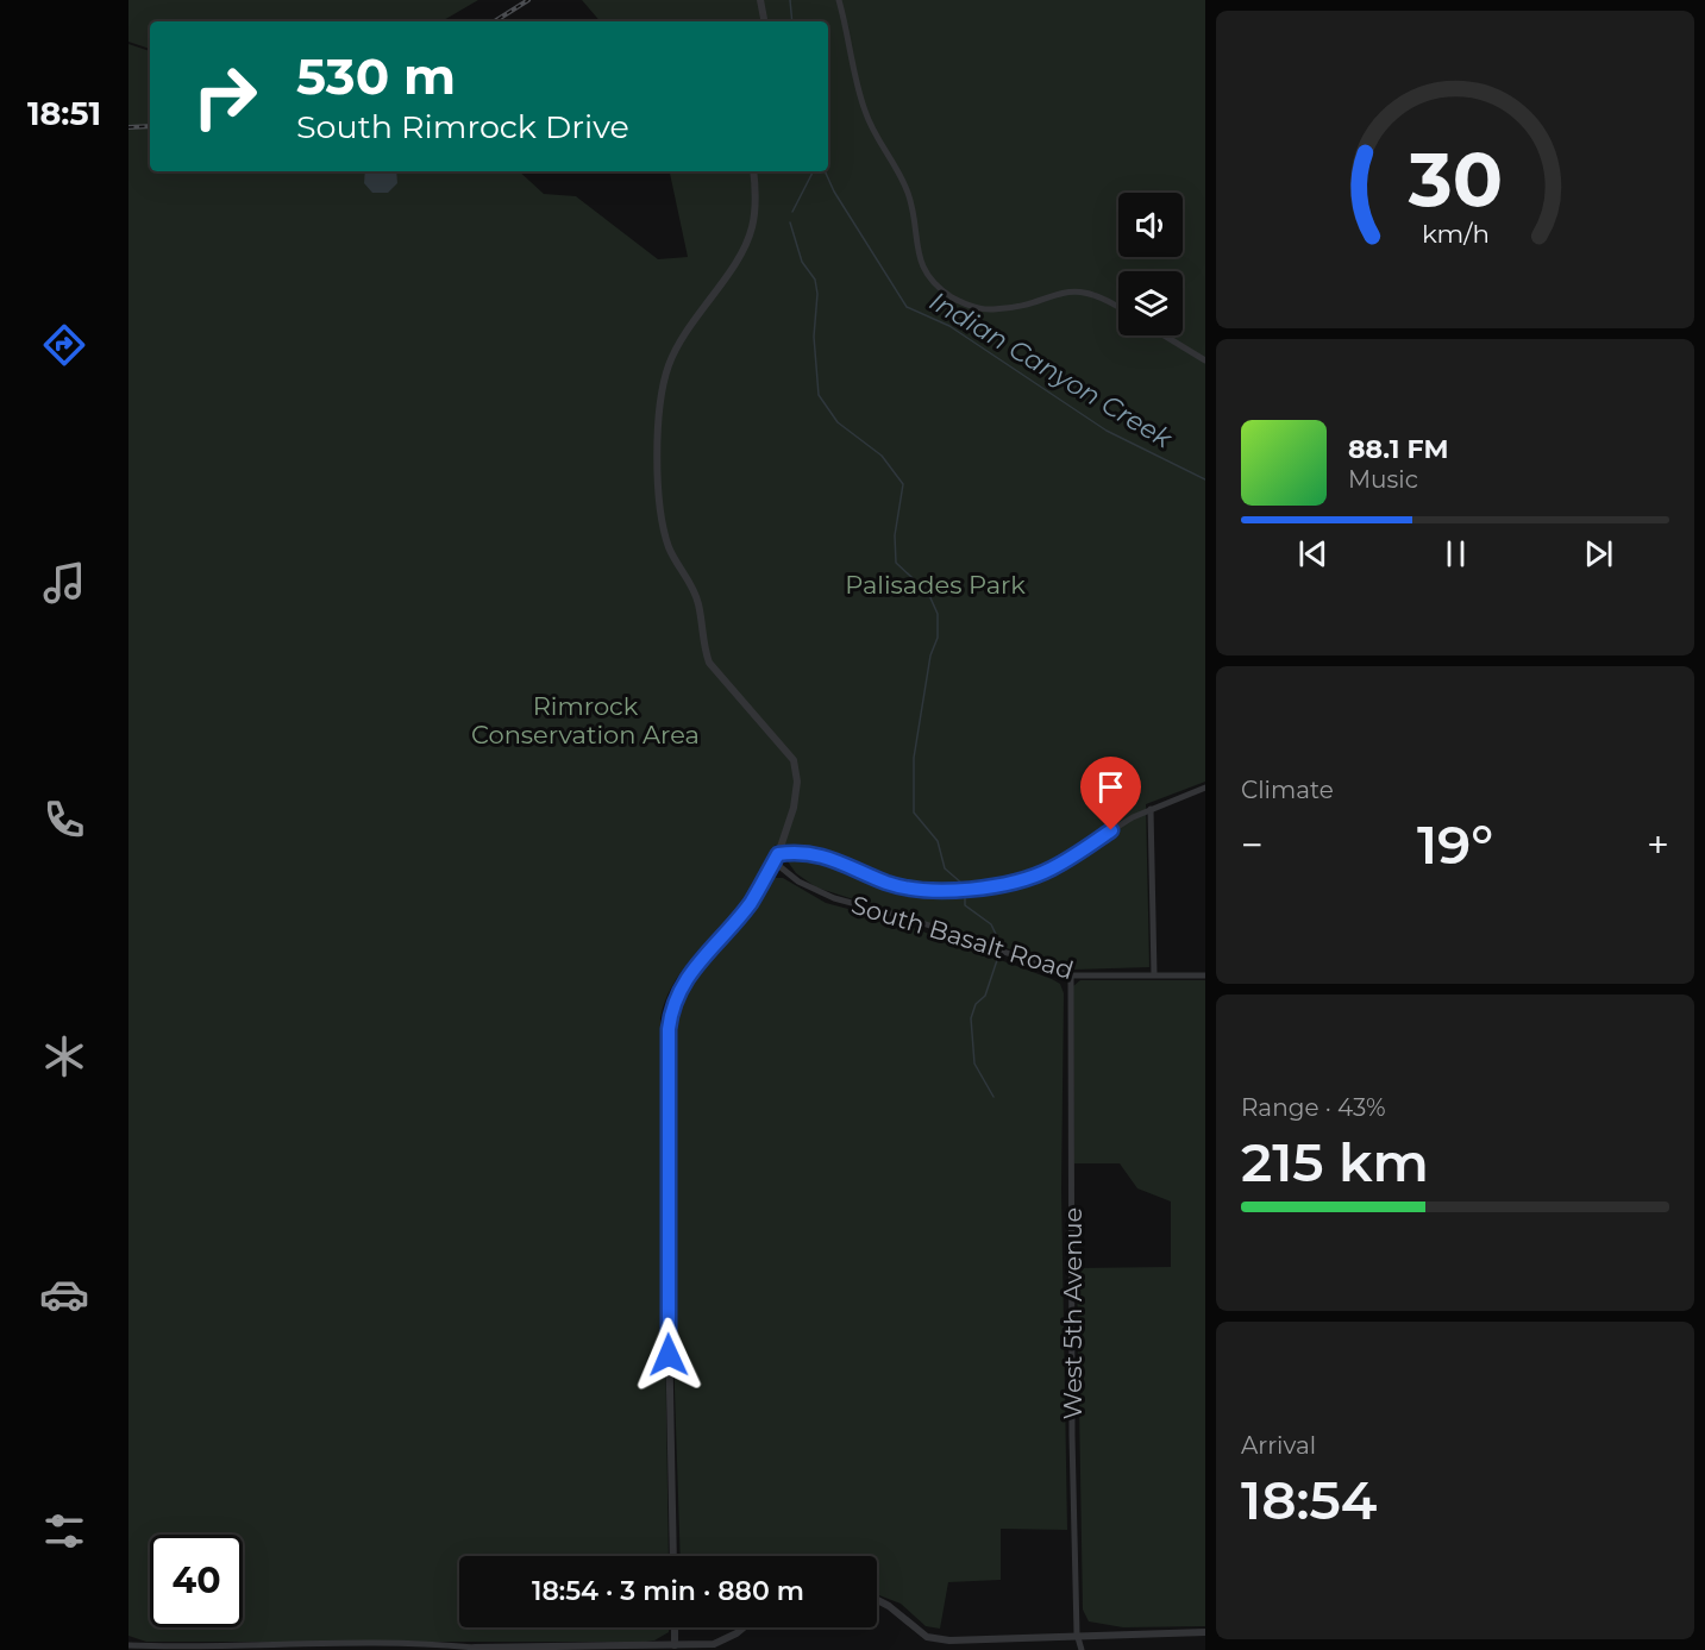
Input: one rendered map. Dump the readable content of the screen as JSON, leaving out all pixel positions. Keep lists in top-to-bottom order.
{
  "streets": {
    "street": ["South Basalt Road", "West 5th Avenue"]
  },
  "crossings": [
    ["South Basalt Road", "West 5th Avenue"]
  ],
  "water": ["Indian Canyon Creek"],
  "parks": ["Palisades Park", "Rimrock Conservation Area"],
  "page": {
    "tabs": "18:51",
    "turn": ["530 m", "South Rimrock Drive"],
    "song": ["88.1 FM", "Music"],
    "tile": [
      "Climate",
      ["Range · 43%", "215 km"],
      ["Arrival", "18:54"]
    ],
    "heat": ["−", "19°", "+"],
    "limit": "40",
    "trip": "18:54 · 3 min · 880 m",
    "gauge": ["30", "km/h"]
  }
}
